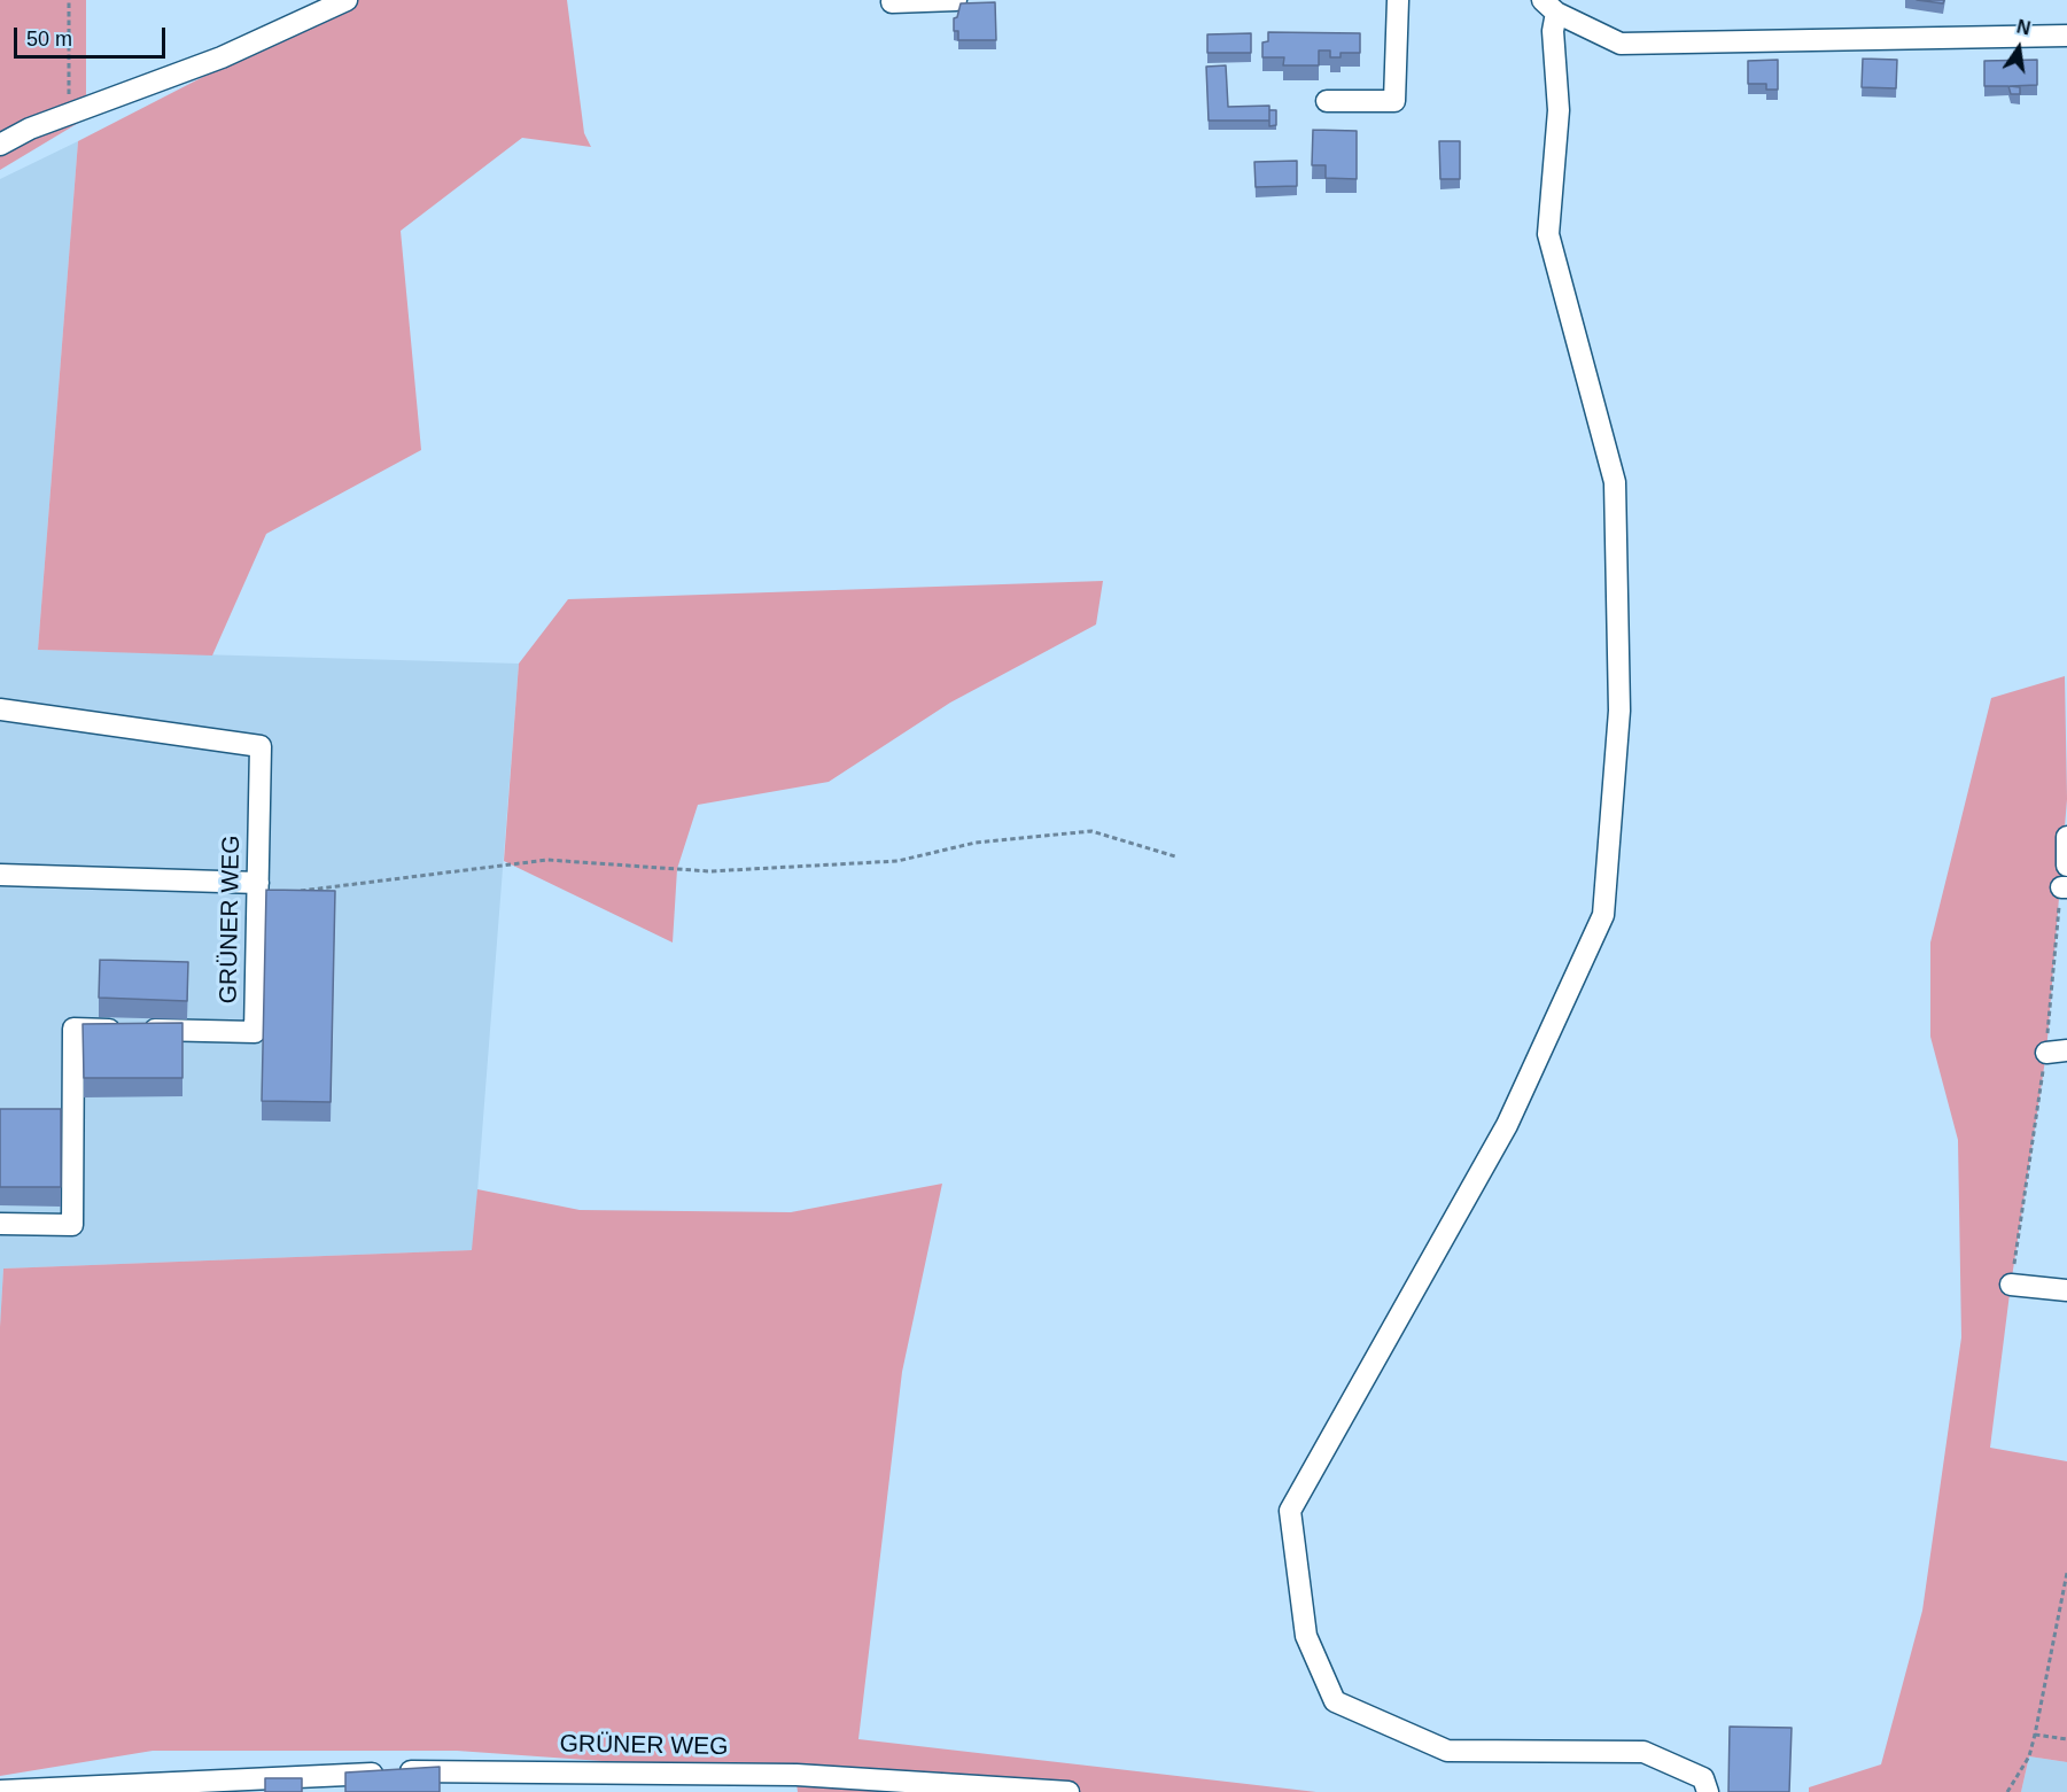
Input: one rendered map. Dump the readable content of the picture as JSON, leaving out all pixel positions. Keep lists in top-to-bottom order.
{
  "streets": {
    "street": ["GRÜNER WEG"]
  },
  "scale_bar": "50 m",
  "north": "top"
}
